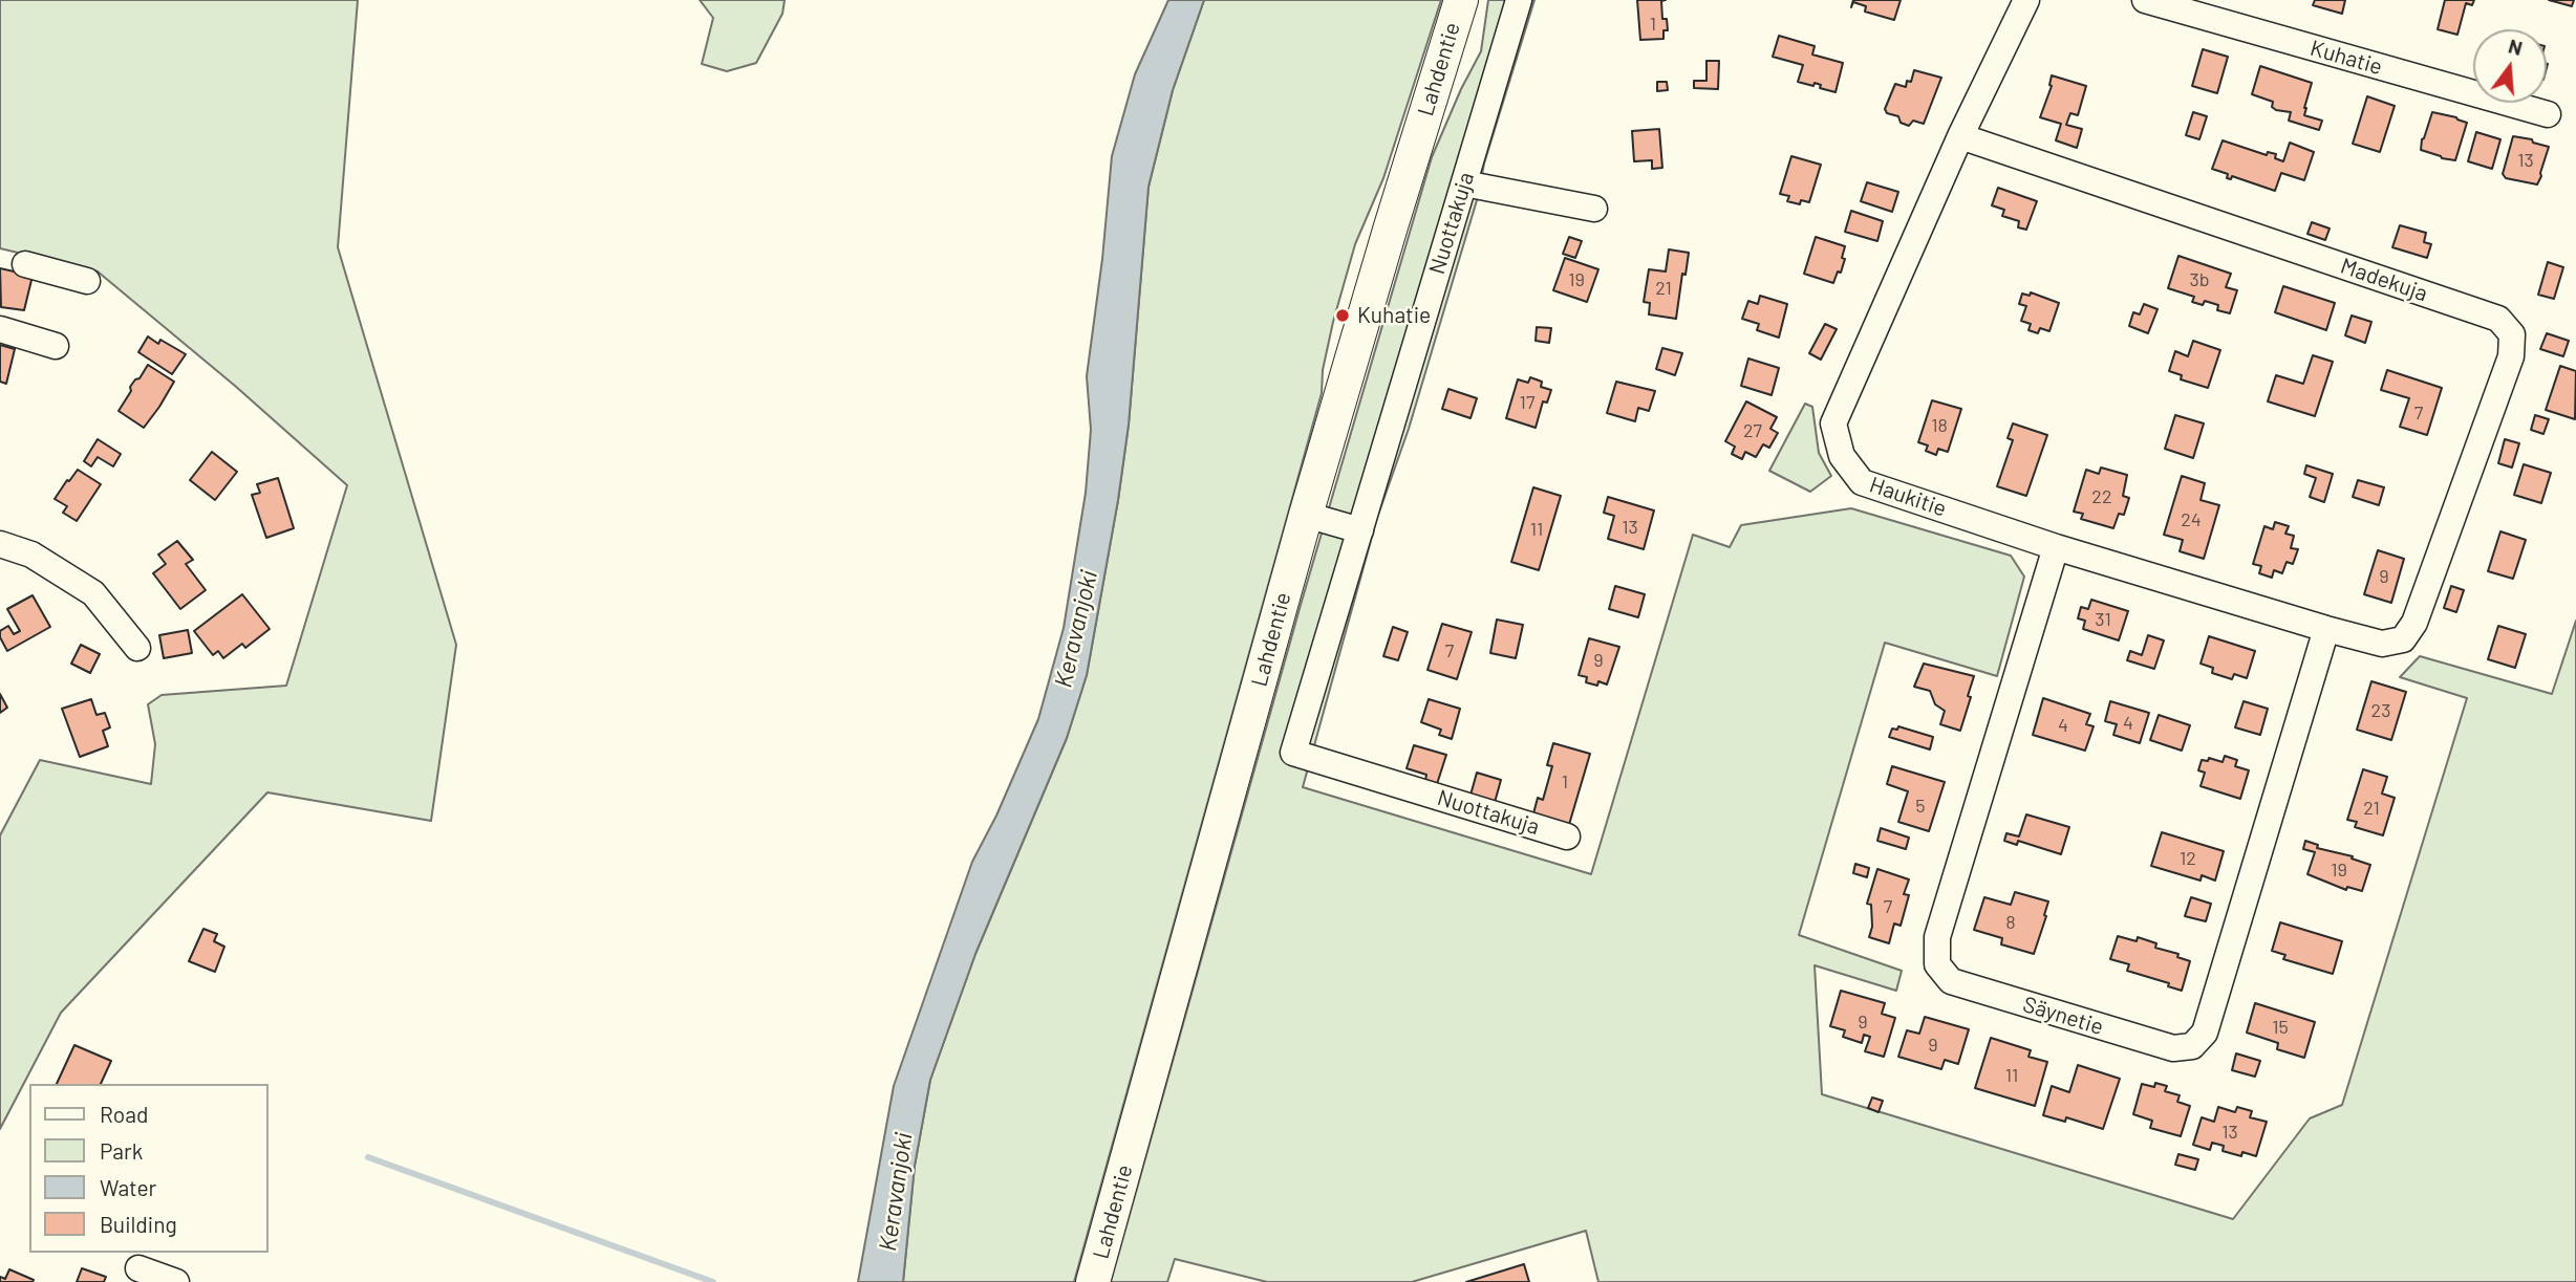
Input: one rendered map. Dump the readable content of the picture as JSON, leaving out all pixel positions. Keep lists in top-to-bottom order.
{
  "streets": {
    "main road": ["Lahdentie"],
    "street": [
      "Kuhatie",
      "Nuottakuja",
      "Madekuja",
      "Haukitie",
      "Säynetie"
    ]
  },
  "crossings": [
    ["Madekuja", "Haukitie"],
    ["Haukitie", "Säynetie"]
  ],
  "water": ["Keravanjoki"],
  "places": ["Kuhatie"],
  "house_numbers": [
    "1",
    "13",
    "19",
    "3b",
    "21",
    "17",
    "7",
    "18",
    "27",
    "22",
    "24",
    "13",
    "11",
    "9",
    "31",
    "7",
    "9",
    "23",
    "4",
    "4",
    "1",
    "5",
    "21",
    "12",
    "19",
    "7",
    "8",
    "9",
    "15",
    "9",
    "11",
    "13"
  ],
  "legend": [
    "Road",
    "Park",
    "Water",
    "Building"
  ],
  "north": "top"
}
